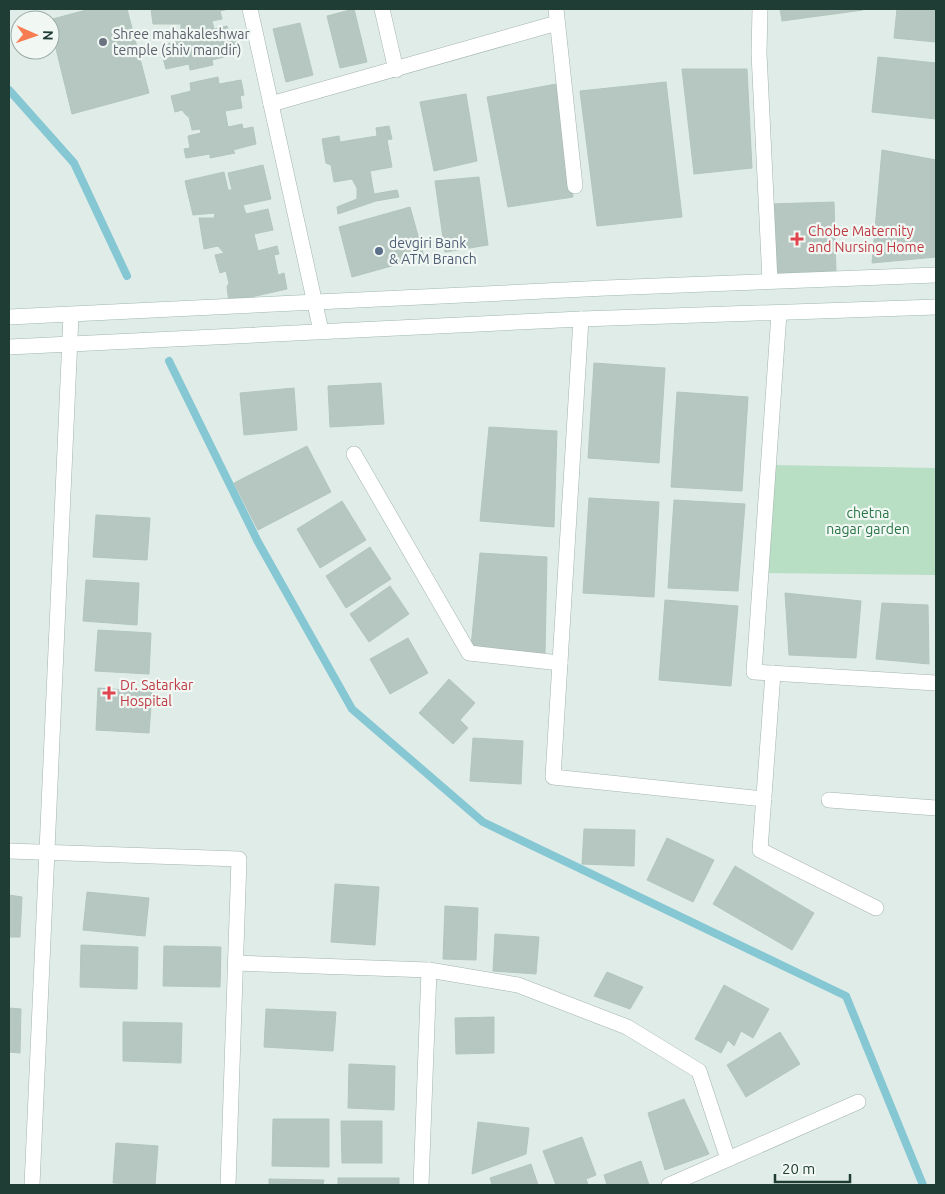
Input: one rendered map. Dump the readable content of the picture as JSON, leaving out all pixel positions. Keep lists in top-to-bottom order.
{
  "parks": ["chetna nagar garden"],
  "places": {
    "other": ["Shree mahakaleshwar temple (shiv mandir)", "devgiri Bank & ATM Branch"],
    "health": ["Chobe Maternity and Nursing Home", "Dr. Satarkar Hospital"]
  },
  "scale_bar": "20 m",
  "north": "right"
}
